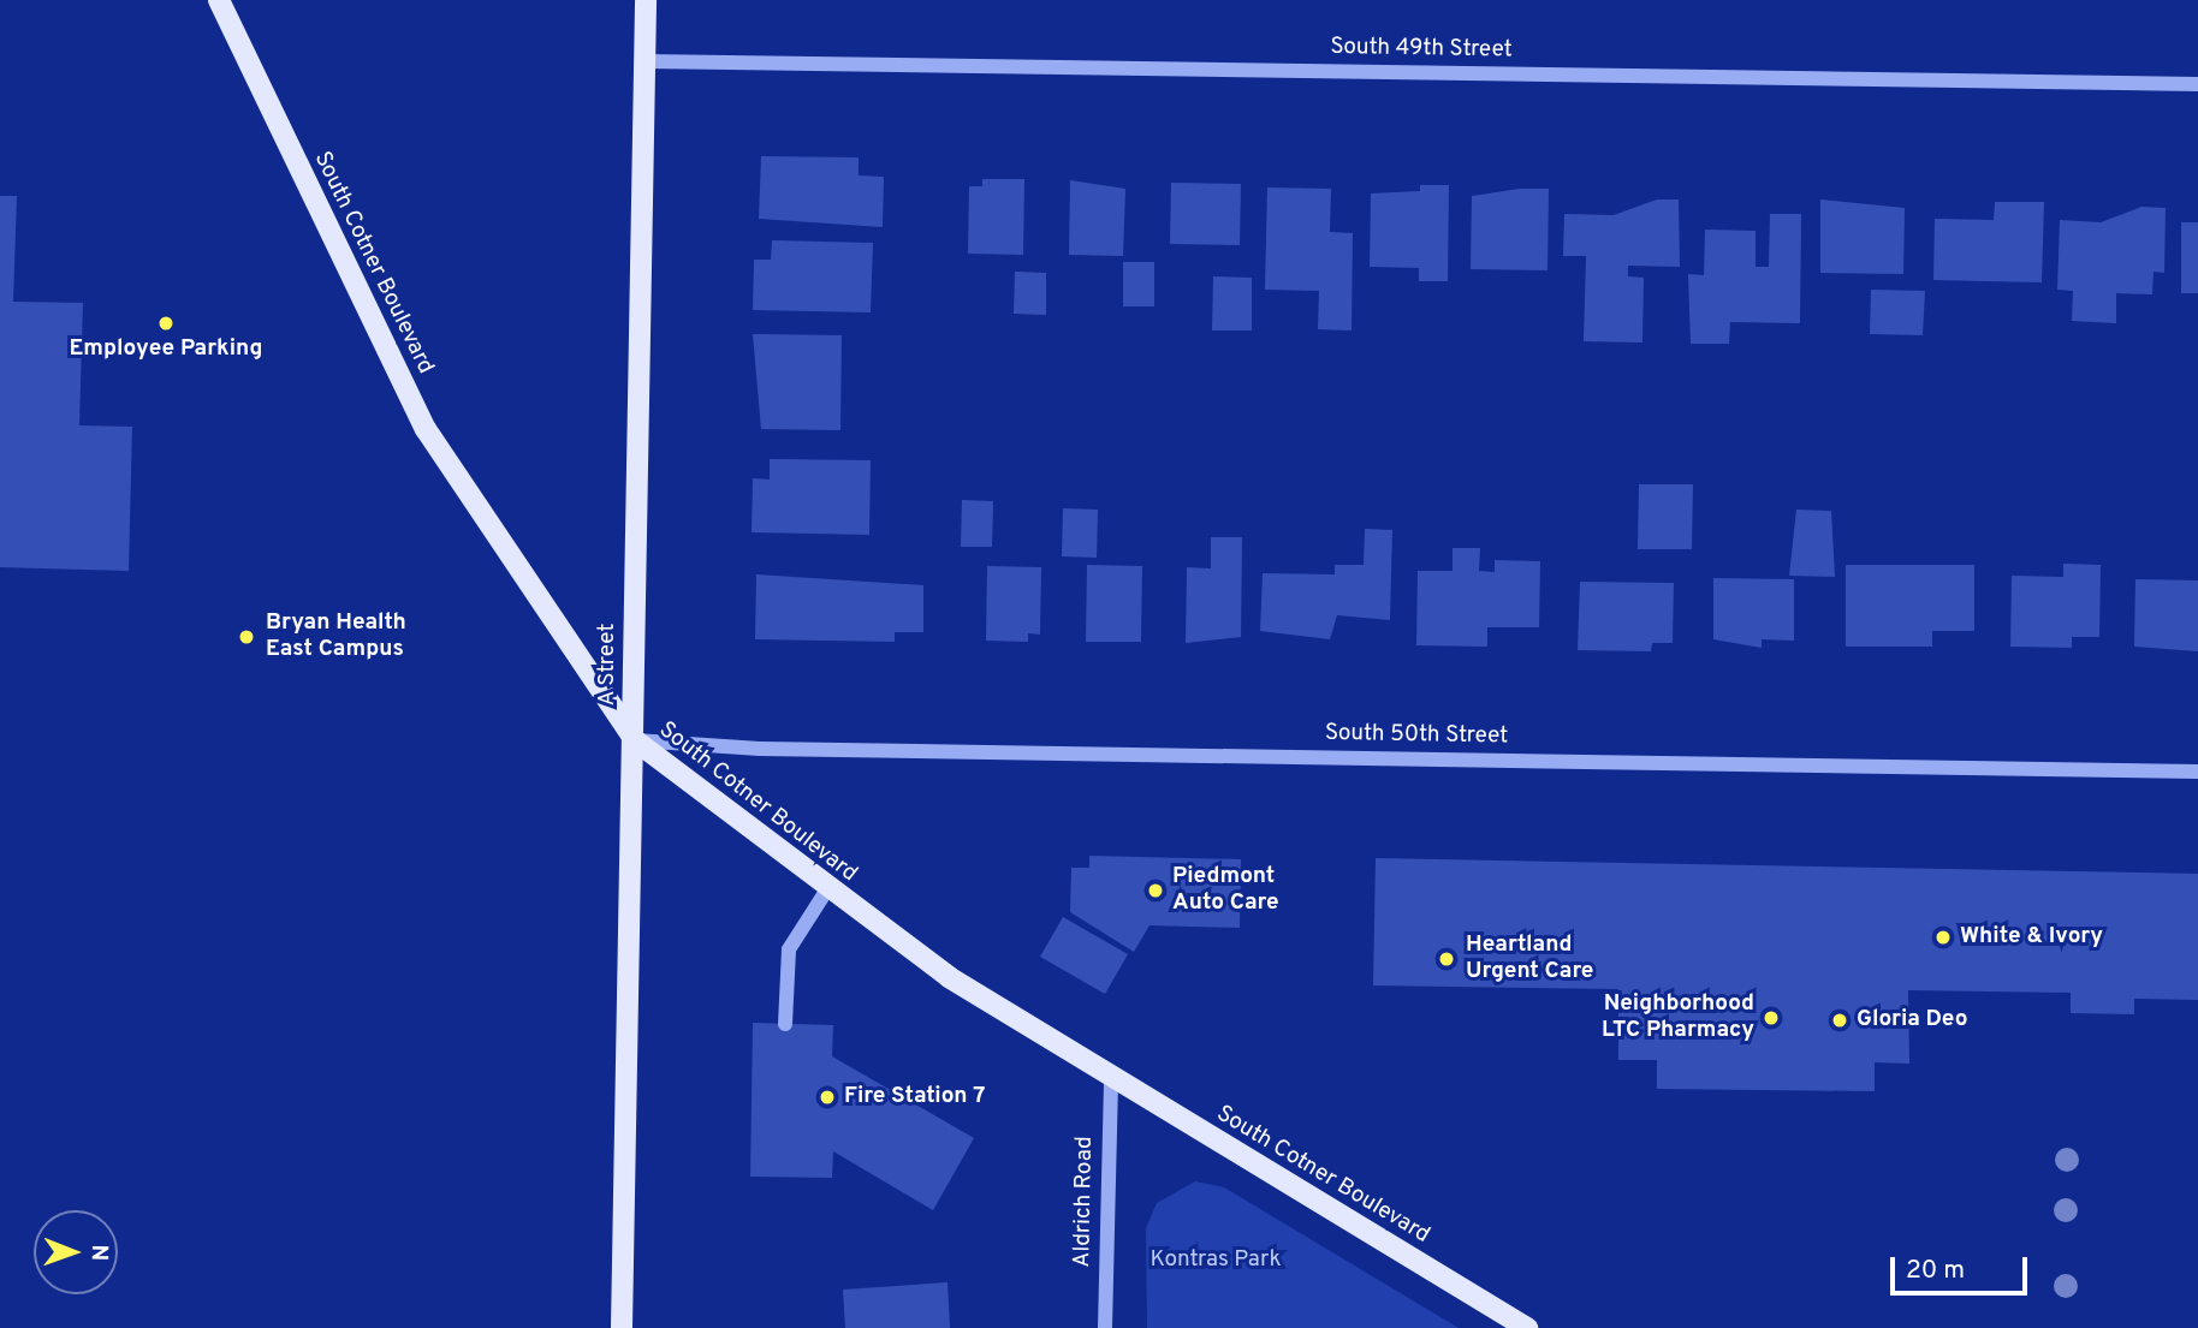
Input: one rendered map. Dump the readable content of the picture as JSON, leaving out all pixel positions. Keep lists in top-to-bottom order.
{
  "streets": {
    "main road": ["South Cotner Boulevard", "A Street"],
    "street": ["South 49th Street", "South 50th Street", "Aldrich Road"]
  },
  "crossings": [
    ["South 49th Street", "A Street"],
    ["South Cotner Boulevard", "A Street"],
    ["South Cotner Boulevard", "South 50th Street"],
    ["South Cotner Boulevard", "Aldrich Road"],
    ["A Street", "South 50th Street"]
  ],
  "parks": ["Kontras Park"],
  "places": [
    "Employee Parking",
    "Bryan Health East Campus",
    "Piedmont Auto Care",
    "White & Ivory",
    "Heartland Urgent Care",
    "Neighborhood LTC Pharmacy",
    "Gloria Deo",
    "Fire Station 7"
  ],
  "scale_bar": "20 m",
  "north": "right"
}
